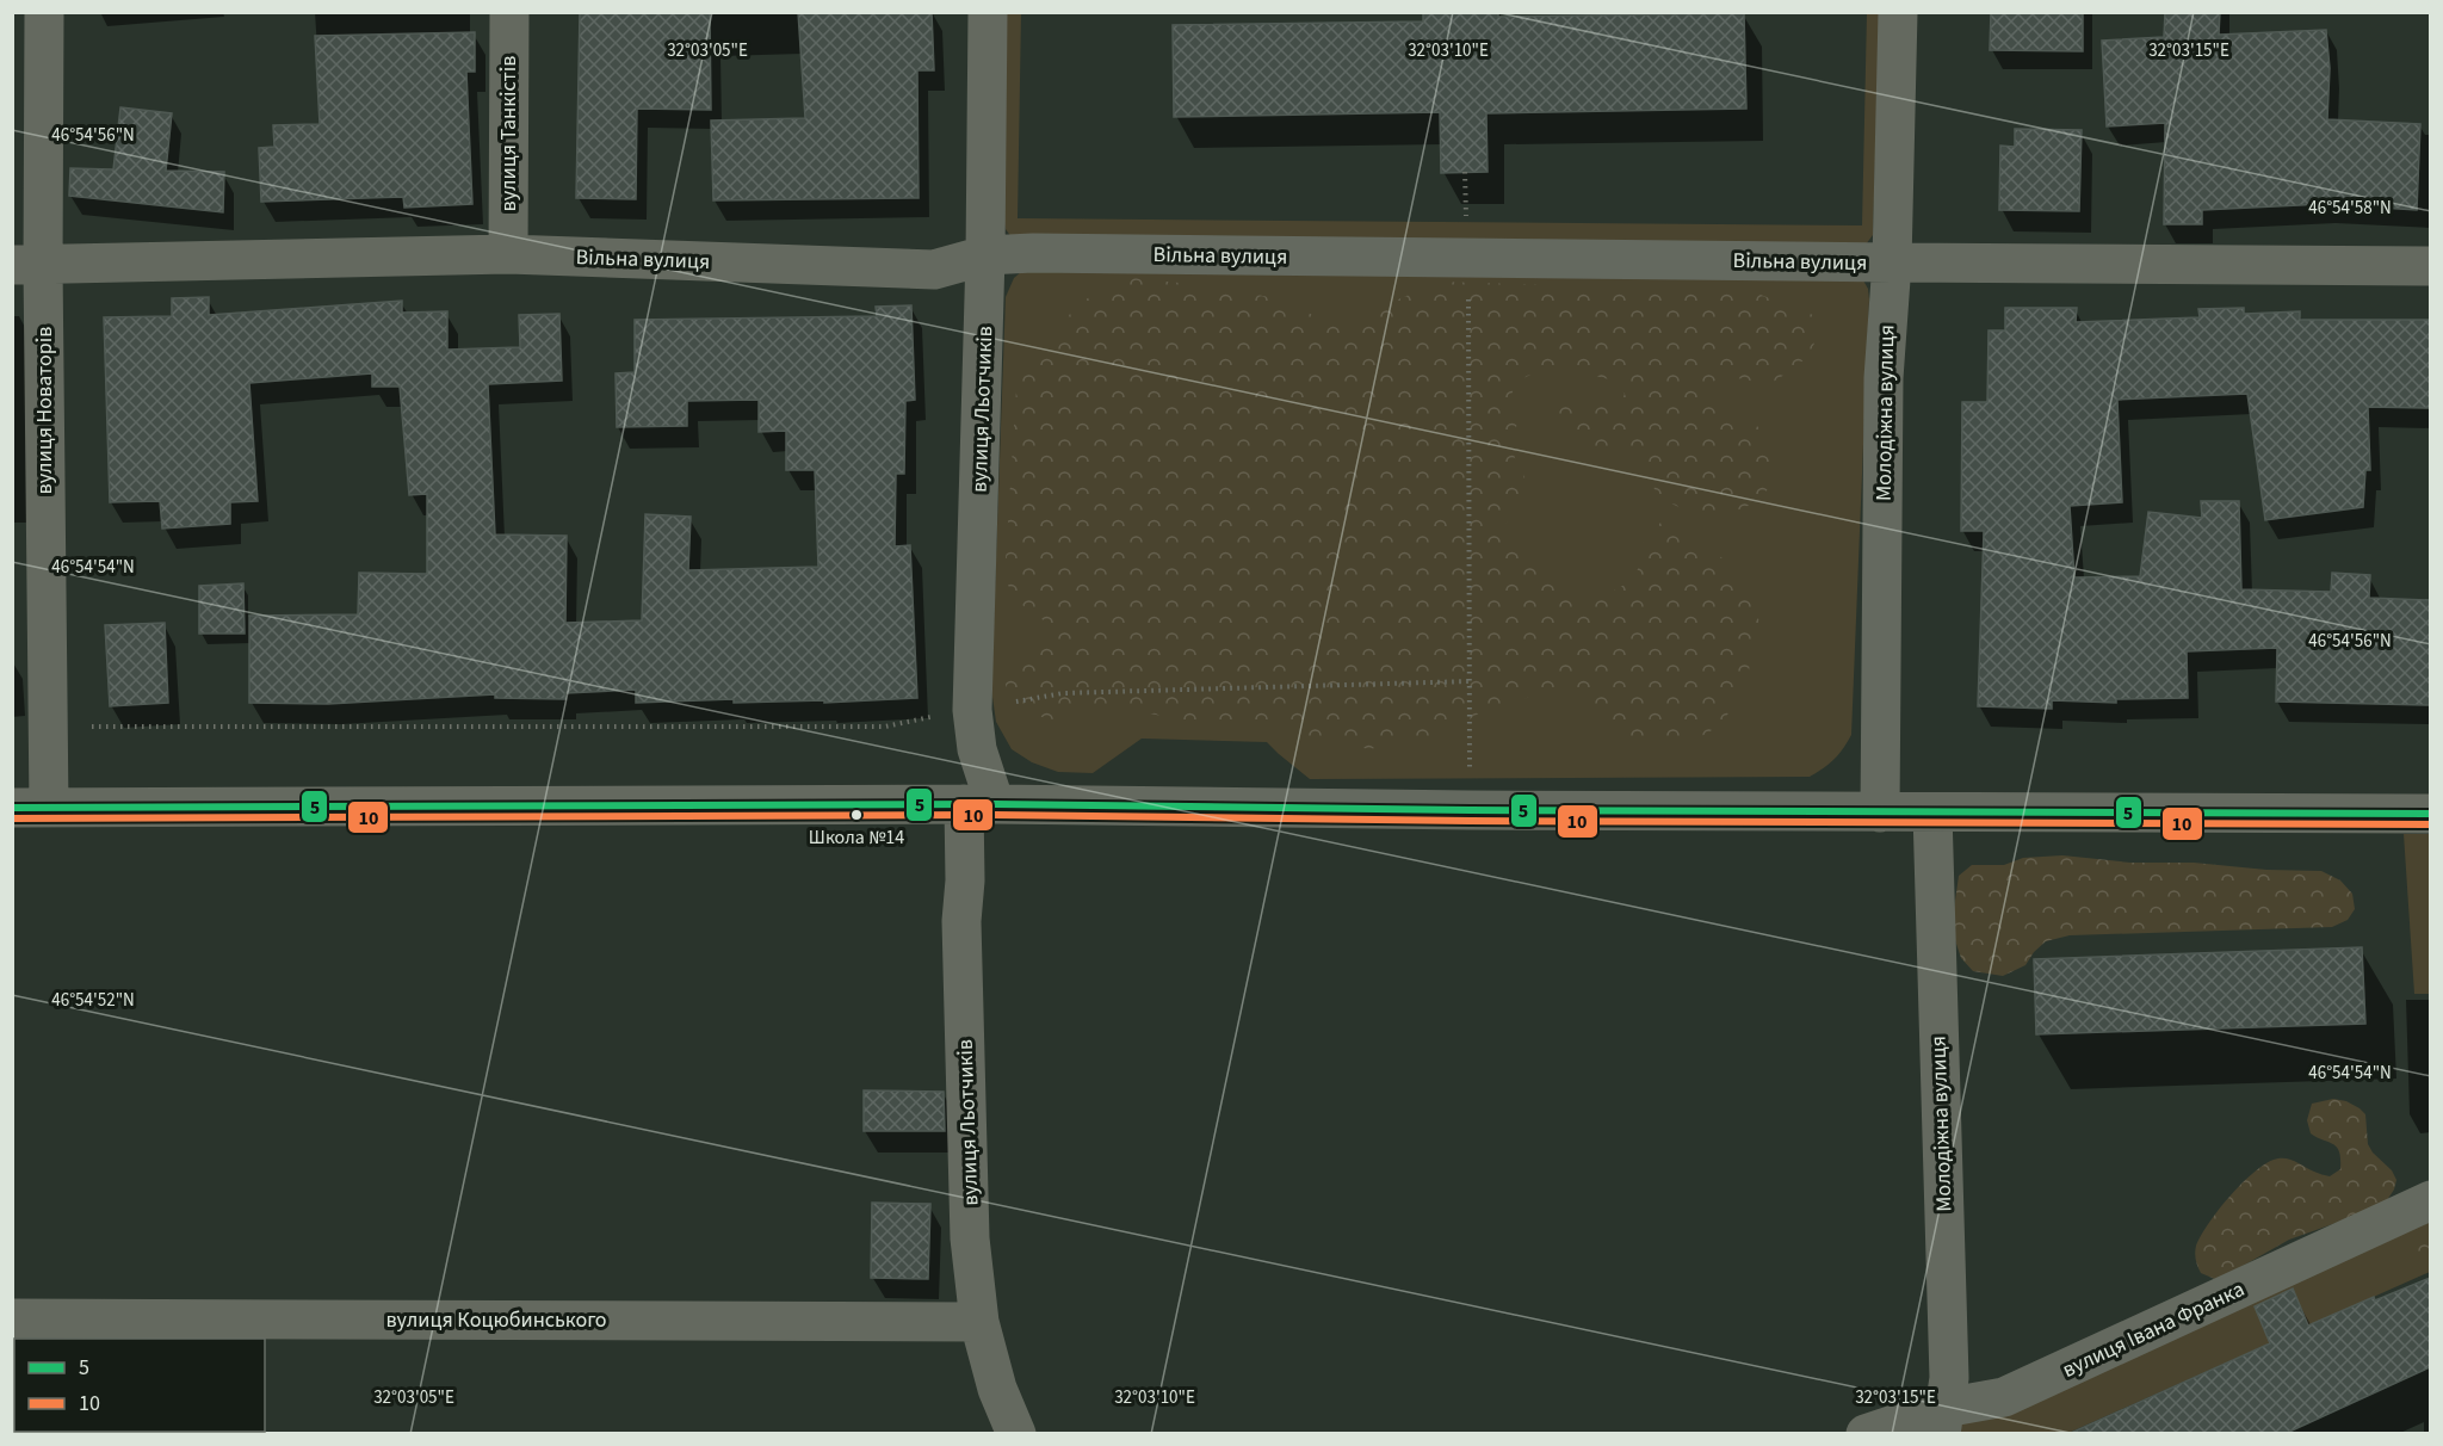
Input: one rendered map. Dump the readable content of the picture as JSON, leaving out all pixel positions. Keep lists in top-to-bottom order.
{
  "streets": {
    "street": [
      "вулиця Танкістів",
      "Вільна вулиця",
      "вулиця Льотчиків",
      "вулиця Новаторів",
      "Молодіжна вулиця",
      "вулиця Коцюбинського",
      "вулиця Івана Франка"
    ]
  },
  "crossings": [
    ["вулиця Танкістів", "Вільна вулиця"],
    ["Вільна вулиця", "вулиця Льотчиків"],
    ["Вільна вулиця", "вулиця Новаторів"],
    ["Вільна вулиця", "Молодіжна вулиця"],
    ["вулиця Льотчиків", "вулиця Коцюбинського"],
    ["Молодіжна вулиця", "вулиця Івана Франка"]
  ],
  "places": ["Школа №14"],
  "lines": ["transit line 5", "transit line 10"],
  "legend": ["5", "10"],
  "coordinates": [
    "32°03'05\"E",
    "32°03'10\"E",
    "32°03'15\"E",
    "46°54'56\"N",
    "46°54'58\"N",
    "46°54'54\"N",
    "46°54'52\"N"
  ]
}
